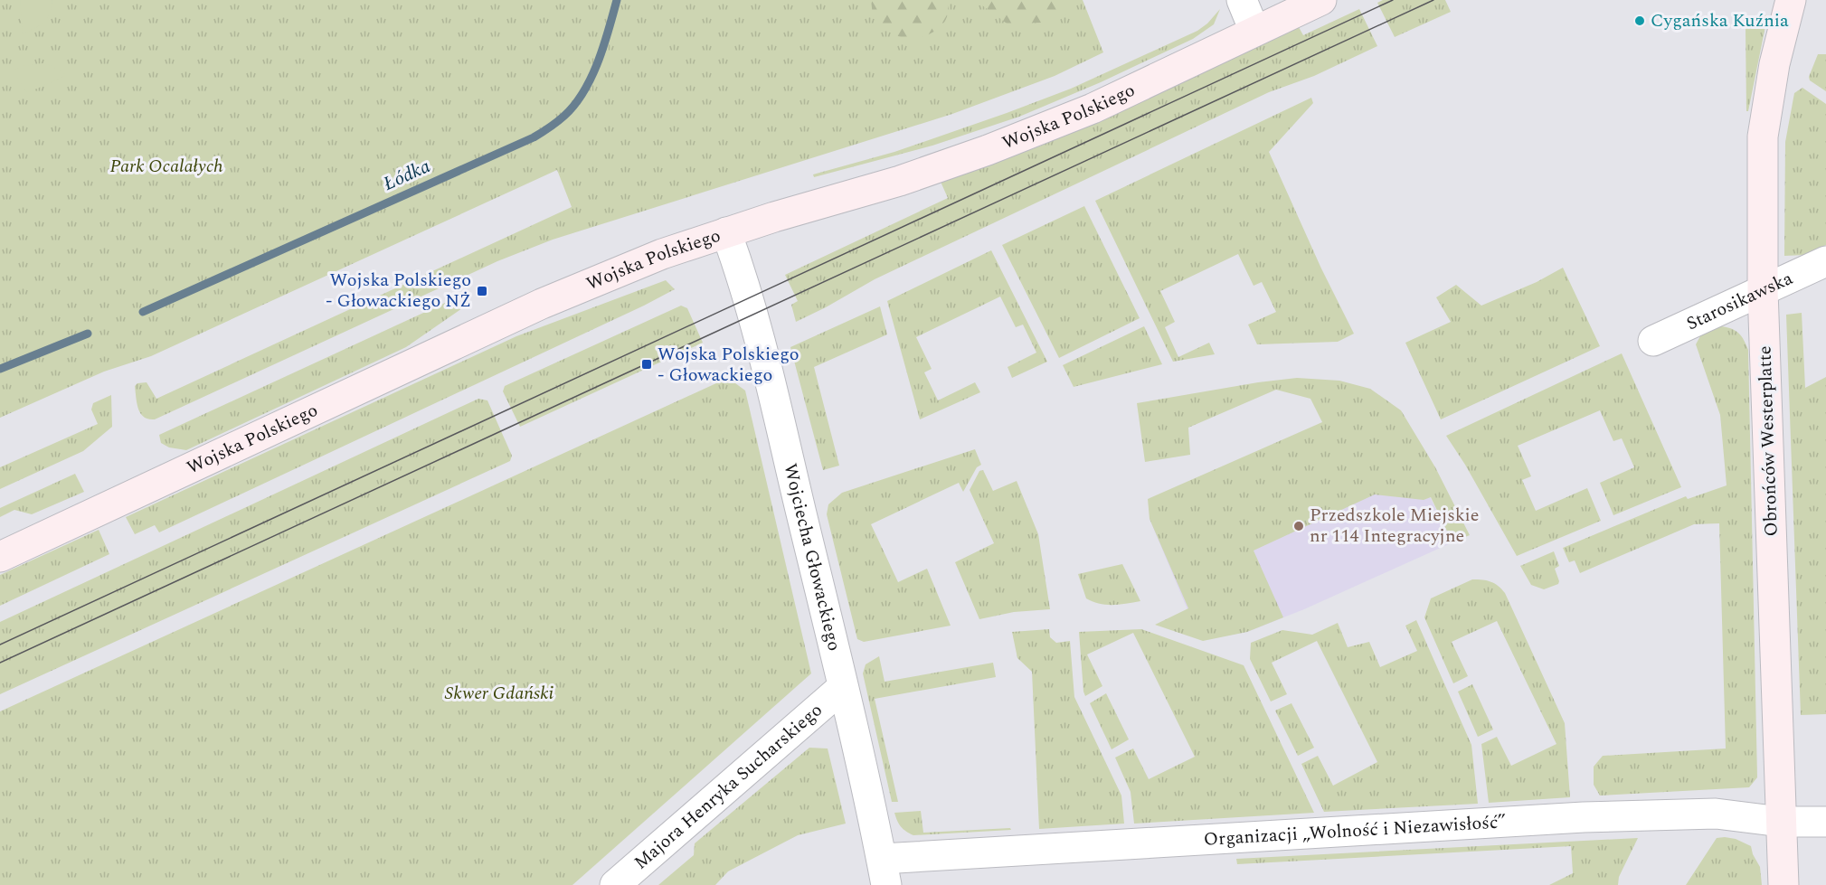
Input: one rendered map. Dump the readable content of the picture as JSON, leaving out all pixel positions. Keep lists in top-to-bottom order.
{
  "streets": {
    "main road": ["Wojska Polskiego", "Obrońców Westerplatte"],
    "street": [
      "Starosikawska",
      "Wojciecha Głowackiego",
      "Majora Henryka Sucharskiego",
      "Organizacji „Wolność i Niezawisłość”"
    ]
  },
  "crossings": [
    ["Wojska Polskiego", "Wojciecha Głowackiego"],
    ["Starosikawska", "Obrońców Westerplatte"],
    ["Obrońców Westerplatte", "Organizacji „Wolność i Niezawisłość”"],
    ["Wojciecha Głowackiego", "Majora Henryka Sucharskiego"],
    ["Wojciecha Głowackiego", "Organizacji „Wolność i Niezawisłość”"]
  ],
  "water": ["Łódka"],
  "parks": ["Park Ocalałych", "Skwer Gdański"],
  "places": {
    "other": ["Cygańska Kuźnia", "Przedszkole Miejskie nr 114 Integracyjne"],
    "transit": ["Wojska Polskiego - Głowackiego NŻ", "Wojska Polskiego - Głowackiego"]
  }
}
